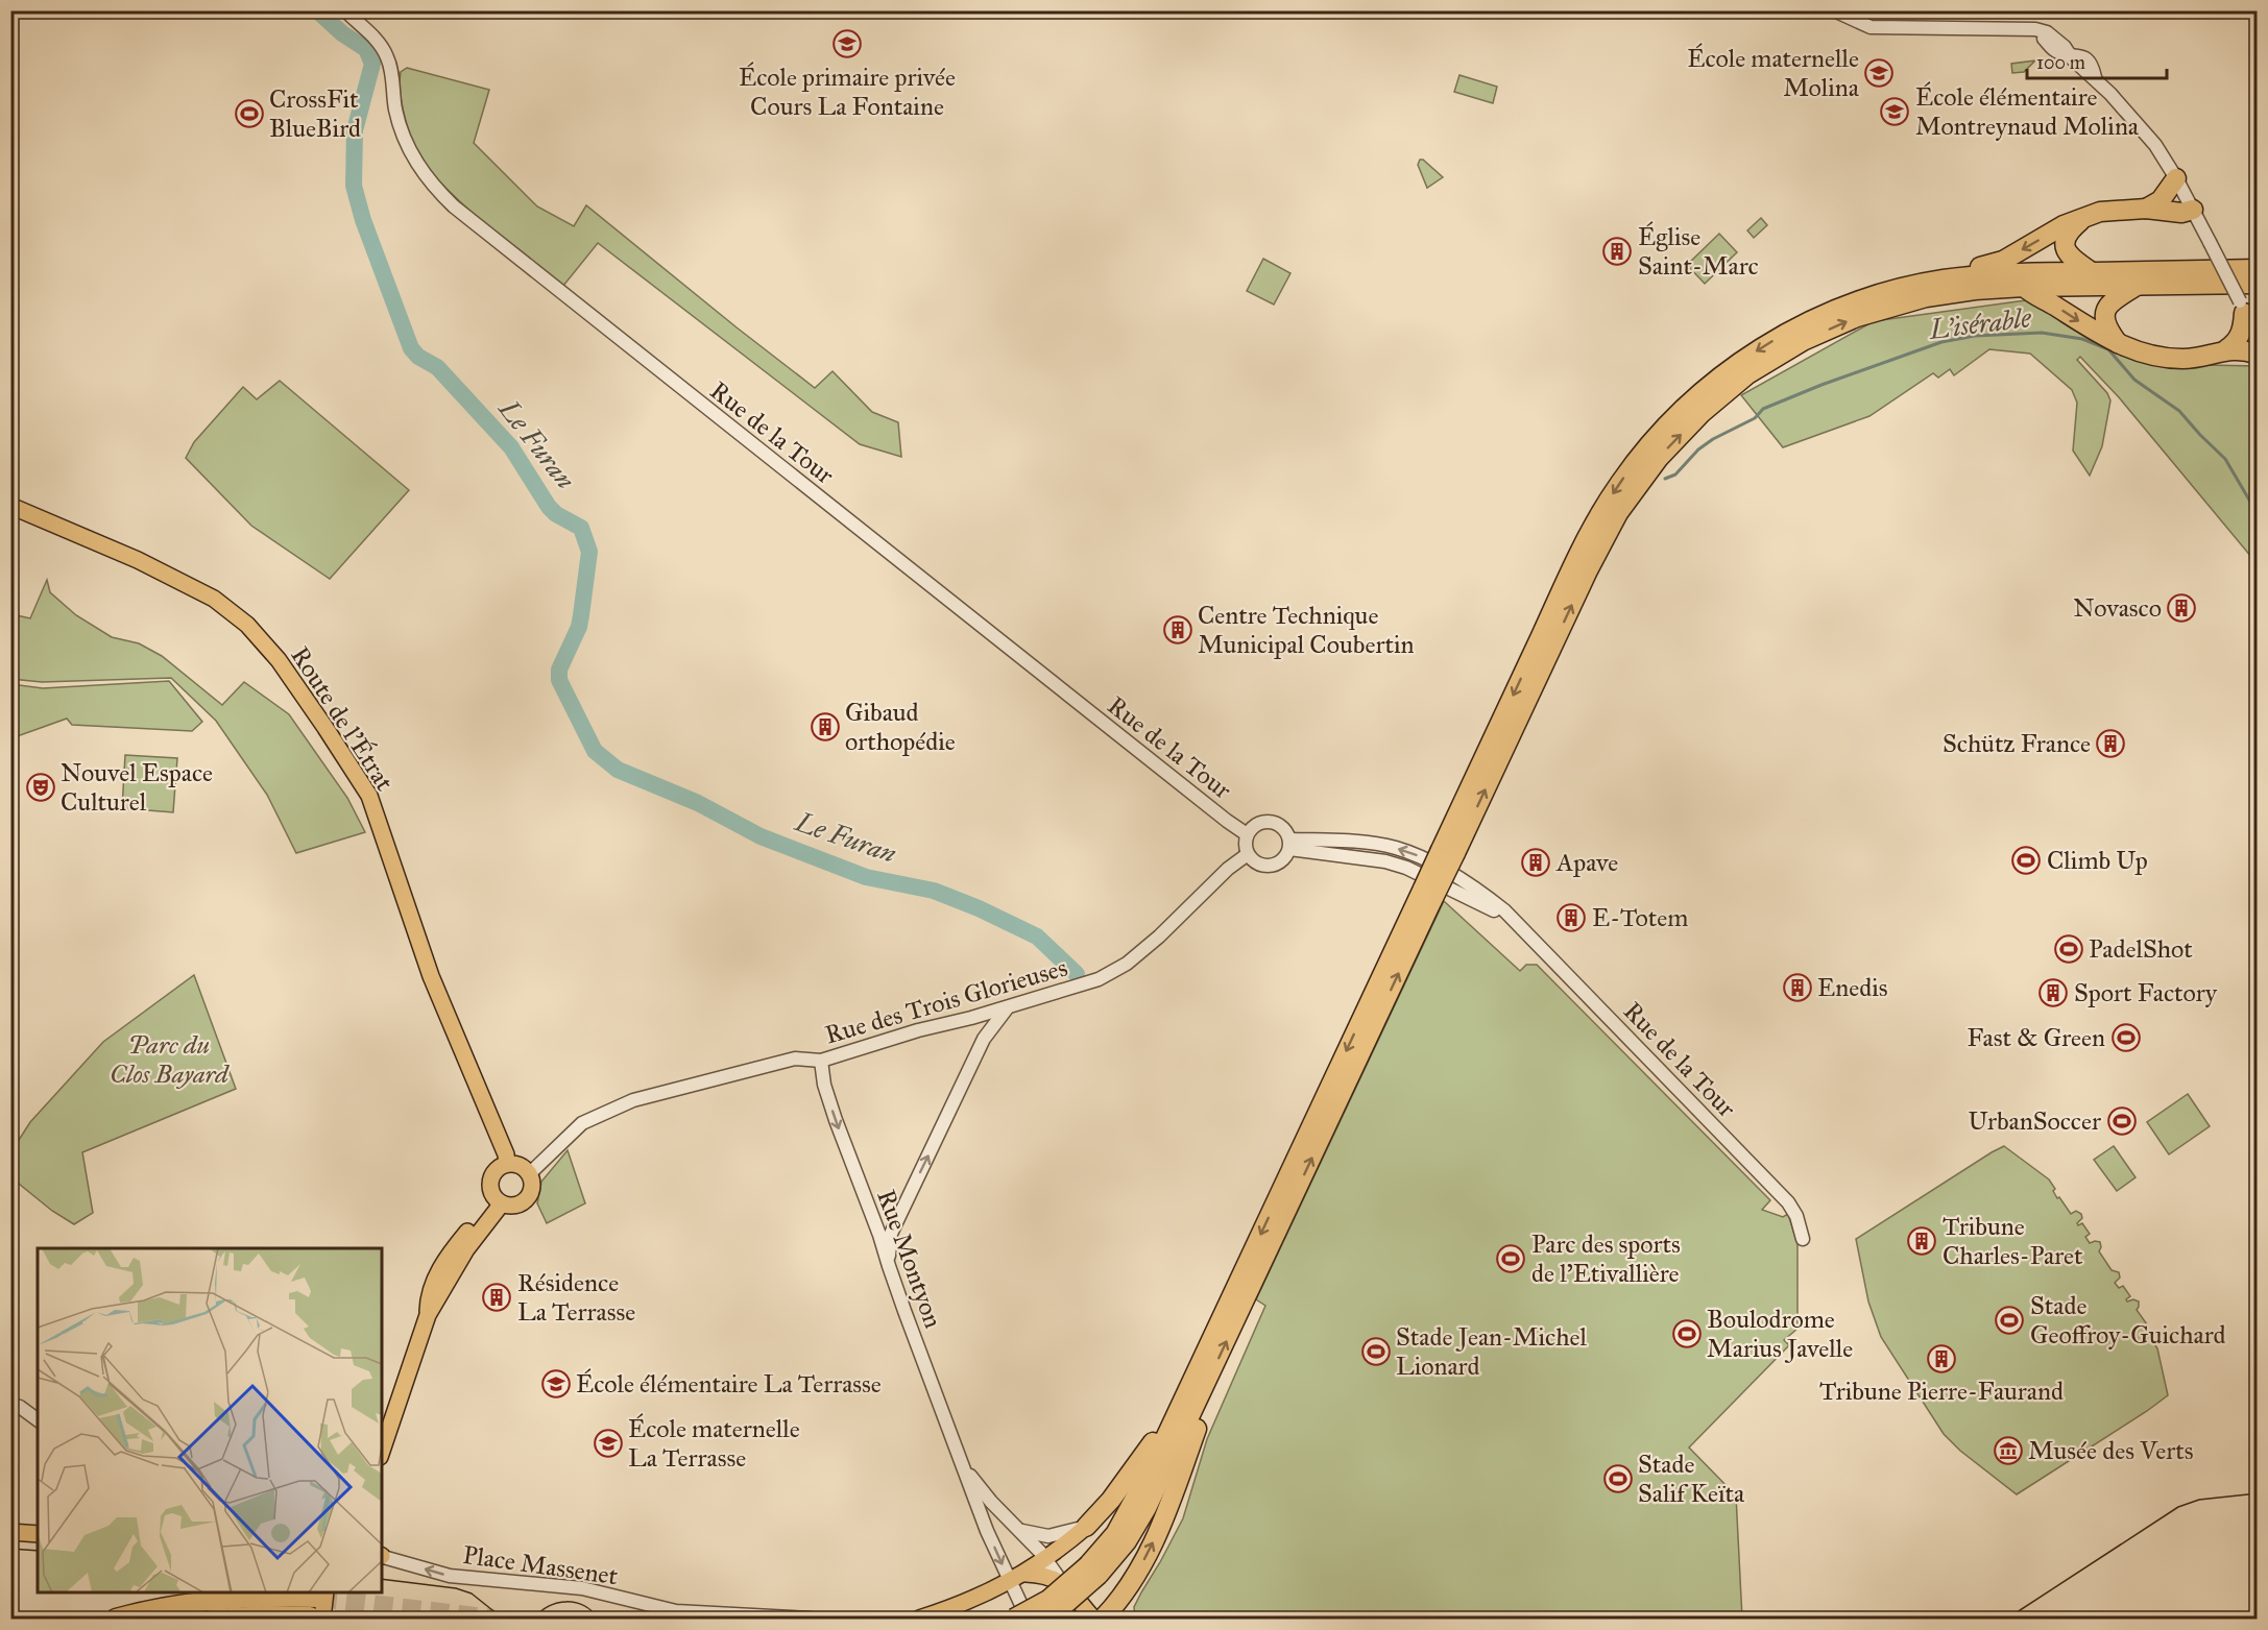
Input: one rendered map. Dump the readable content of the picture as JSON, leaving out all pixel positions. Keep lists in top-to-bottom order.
{
  "streets": {
    "main road": ["Route de l'Étrat"],
    "street": [
      "Rue de la Tour",
      "Rue des Trois Glorieuses",
      "Rue Montyon",
      "Place Massenet"
    ]
  },
  "crossings": [
    ["Rue de la Tour", "Rue des Trois Glorieuses"],
    ["Route de l'Étrat", "Rue des Trois Glorieuses"],
    ["Rue des Trois Glorieuses", "Rue Montyon"]
  ],
  "one_way": ["Place Massenet"],
  "water": ["L'isérable", "Le Furan"],
  "parks": ["Parc du Clos Bayard"],
  "places": {
    "school or university": [
      "École primaire privée Cours La Fontaine",
      "École maternelle Molina",
      "École élémentaire Montreynaud Molina",
      "École élémentaire La Terrasse",
      "École maternelle La Terrasse"
    ],
    "sports": [
      "CrossFit BlueBird",
      "Climb Up",
      "PadelShot",
      "Fast & Green",
      "UrbanSoccer",
      "Parc des sports de l'Etivallière",
      "Stade Geoffroy-Guichard",
      "Boulodrome Marius Javelle",
      "Stade Jean-Michel Lionard",
      "Stade Salif Keïta"
    ],
    "building": [
      "Église Saint-Marc",
      "Novasco",
      "Centre Technique Municipal Coubertin",
      "Gibaud orthopédie",
      "Schütz France",
      "Apave",
      "E-Totem",
      "Enedis",
      "Sport Factory",
      "Tribune Charles-Paret",
      "Résidence La Terrasse",
      "Tribune Pierre-Faurand"
    ],
    "theatre": ["Nouvel Espace Culturel"],
    "museum": ["Musée des Verts"]
  },
  "scale_bar": "100 m"
}
